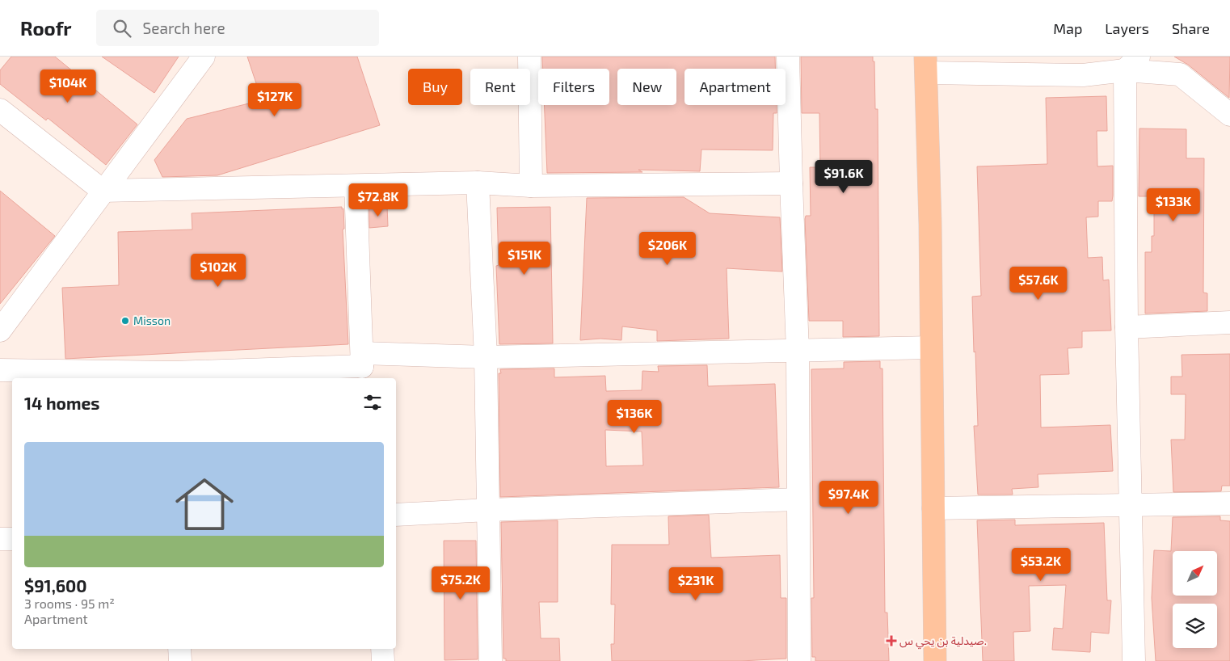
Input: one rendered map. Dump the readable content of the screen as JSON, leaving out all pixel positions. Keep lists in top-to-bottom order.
{
  "places": {
    "other": ["Misson"],
    "health": ["صيدلية بن يحي س."]
  },
  "north": "top right",
  "page": {
    "header": "Roofr",
    "search": "Search here",
    "nav": ["Map", "Layers", "Share"],
    "chip": [
      "Buy",
      "Rent",
      "Filters",
      "New",
      "Apartment"
    ],
    "price": [
      "$104K",
      "$127K",
      "$91.6K",
      "$72.8K",
      "$133K",
      "$206K",
      "$151K",
      "$102K",
      "$57.6K",
      "$136K",
      "$97.4K",
      "$53.2K",
      "$75.2K",
      "$231K"
    ],
    "heading": "14 homes",
    "list": [
      {
        "name": "$91,600",
        "note": "3 rooms · 95 m² · Apartment"
      }
    ]
  }
}
